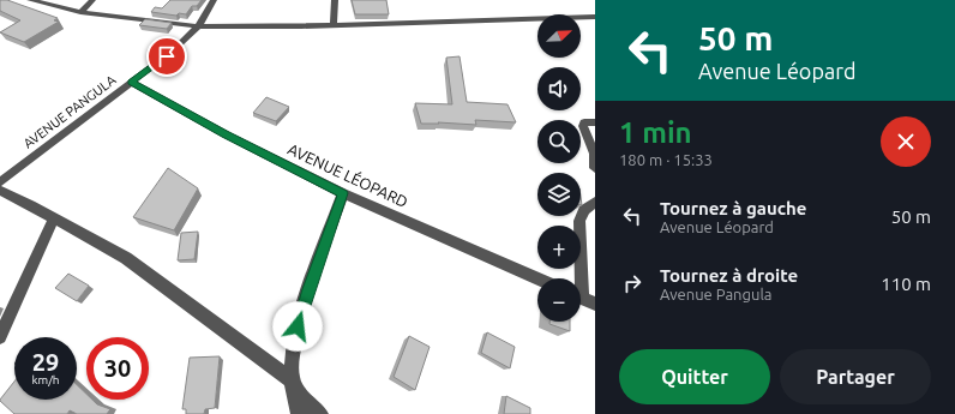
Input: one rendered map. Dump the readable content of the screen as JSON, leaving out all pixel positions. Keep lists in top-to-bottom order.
{
  "streets": {
    "street": ["AVENUE PANGULA", "AVENUE LÉOPARD"]
  },
  "crossings": [
    ["AVENUE PANGULA", "AVENUE LÉOPARD"]
  ],
  "north": "top right",
  "page": {
    "turn": ["50 m", "Avenue Léopard"],
    "map_buttons": ["+", "−"],
    "heading": ["1 min", "180 m · 15:33"],
    "list": [
      {
        "name": "Tournez à gauche",
        "note": "Avenue Léopard",
        "value": "50 m"
      },
      {
        "name": "Tournez à droite",
        "note": "Avenue Pangula",
        "value": "110 m"
      }
    ],
    "speed": "29 km/h",
    "limit": "30",
    "buttons": ["Quitter", "Partager"]
  }
}
